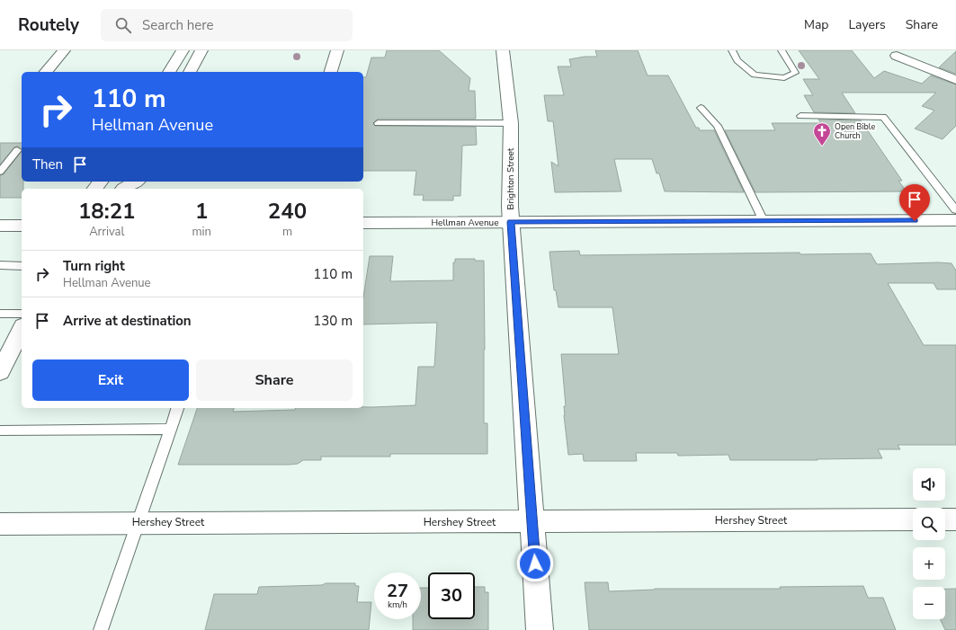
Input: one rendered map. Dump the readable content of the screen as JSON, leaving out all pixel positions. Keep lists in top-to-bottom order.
{
  "streets": {
    "main road": ["Brighton Street", "Hellman Avenue", "Hershey Street"]
  },
  "crossings": [
    ["Brighton Street", "Hellman Avenue"],
    ["Brighton Street", "Hershey Street"]
  ],
  "places": {
    "church": ["Open Bible Church"]
  },
  "page": {
    "header": "Routely",
    "search": "Search here",
    "nav": ["Map", "Layers", "Share"],
    "turn": ["110 m", "Hellman Avenue"],
    "then": "Then",
    "eta": [
      "18:21",
      "Arrival",
      "1",
      "min",
      "240",
      "m"
    ],
    "list": [
      {
        "name": "Turn right",
        "note": "Hellman Avenue",
        "value": "110 m"
      },
      {
        "name": "Arrive at destination",
        "value": "130 m"
      }
    ],
    "buttons": ["Exit", "Share"],
    "map_buttons": ["+", "−"],
    "speed": "27 km/h",
    "limit": "30"
  }
}
